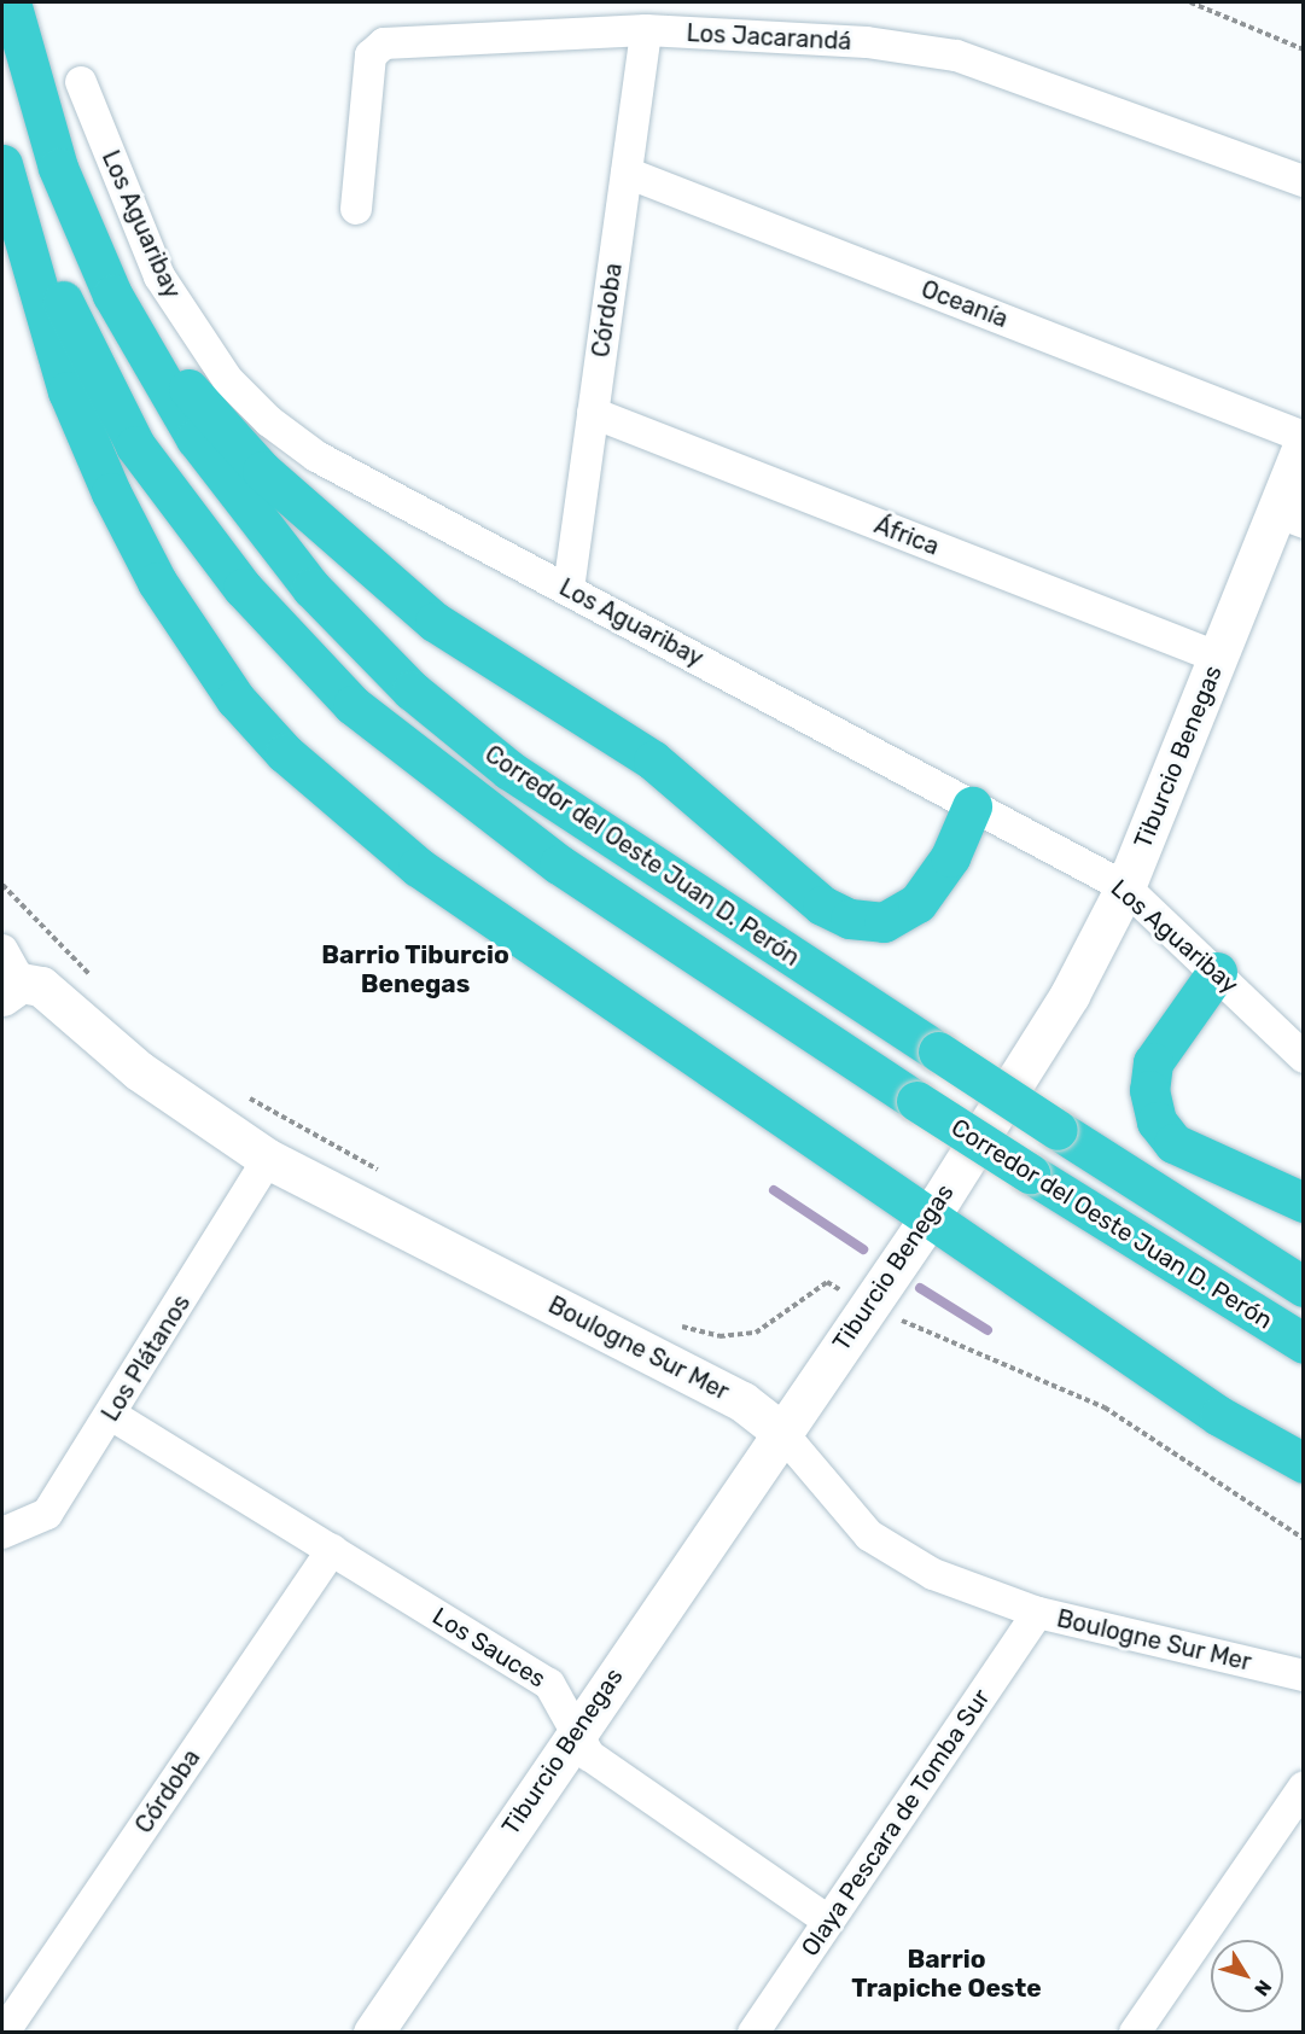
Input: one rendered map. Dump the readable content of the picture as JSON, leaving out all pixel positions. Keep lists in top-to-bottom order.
{
  "streets": {
    "highway": ["Corredor del Oeste Juan D. Perón"],
    "main road": ["Tiburcio Benegas", "Boulogne Sur Mer"],
    "street": [
      "Los Jacarandá",
      "Los Aguaribay",
      "Oceanía",
      "Córdoba",
      "África",
      "Los Plátanos",
      "Los Sauces",
      "Olaya Pescara de Tomba Sur"
    ]
  },
  "crossings": [
    ["Los Jacarandá", "Córdoba"],
    ["Los Aguaribay", "Córdoba"],
    ["Los Aguaribay", "Tiburcio Benegas"],
    ["Oceanía", "Córdoba"],
    ["Oceanía", "Tiburcio Benegas"],
    ["Córdoba", "África"],
    ["Córdoba", "Los Sauces"],
    ["África", "Tiburcio Benegas"],
    ["Tiburcio Benegas", "Boulogne Sur Mer"],
    ["Tiburcio Benegas", "Los Sauces"],
    ["Boulogne Sur Mer", "Los Plátanos"],
    ["Boulogne Sur Mer", "Olaya Pescara de Tomba Sur"],
    ["Los Plátanos", "Los Sauces"],
    ["Los Sauces", "Olaya Pescara de Tomba Sur"]
  ],
  "districts": ["Barrio Tiburcio Benegas", "Barrio Trapiche Oeste"],
  "north": "bottom right"
}
